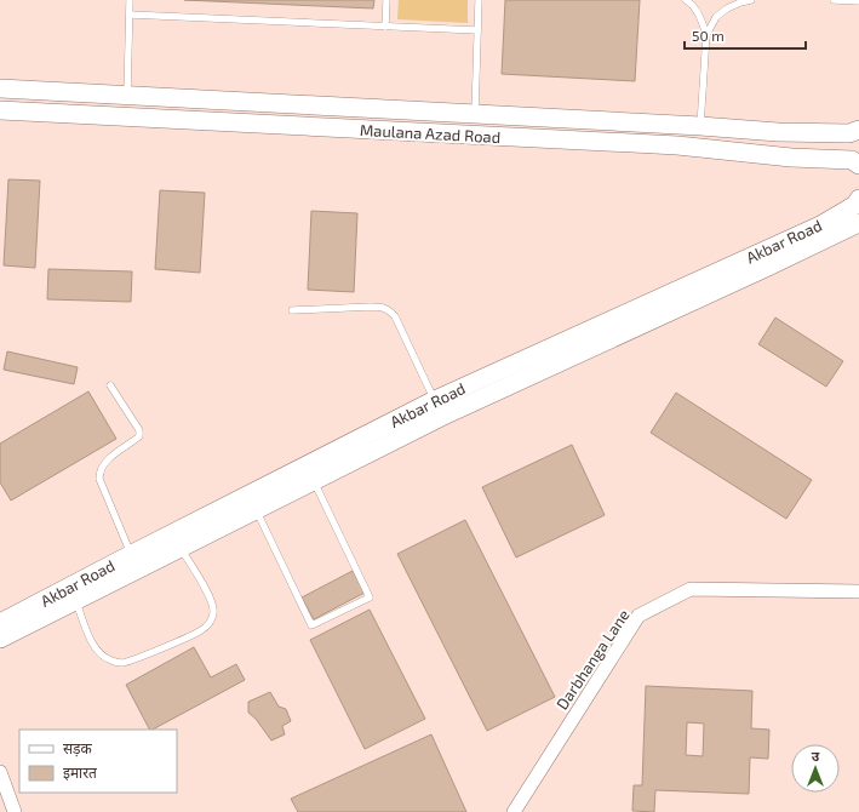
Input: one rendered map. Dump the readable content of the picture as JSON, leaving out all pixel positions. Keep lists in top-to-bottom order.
{
  "streets": {
    "main road": ["Maulana Azad Road", "Akbar Road"],
    "street": ["Darbhanga Lane"]
  },
  "legend": ["सड़क", "इमारत"],
  "scale_bar": "50 m",
  "north": "top"
}
